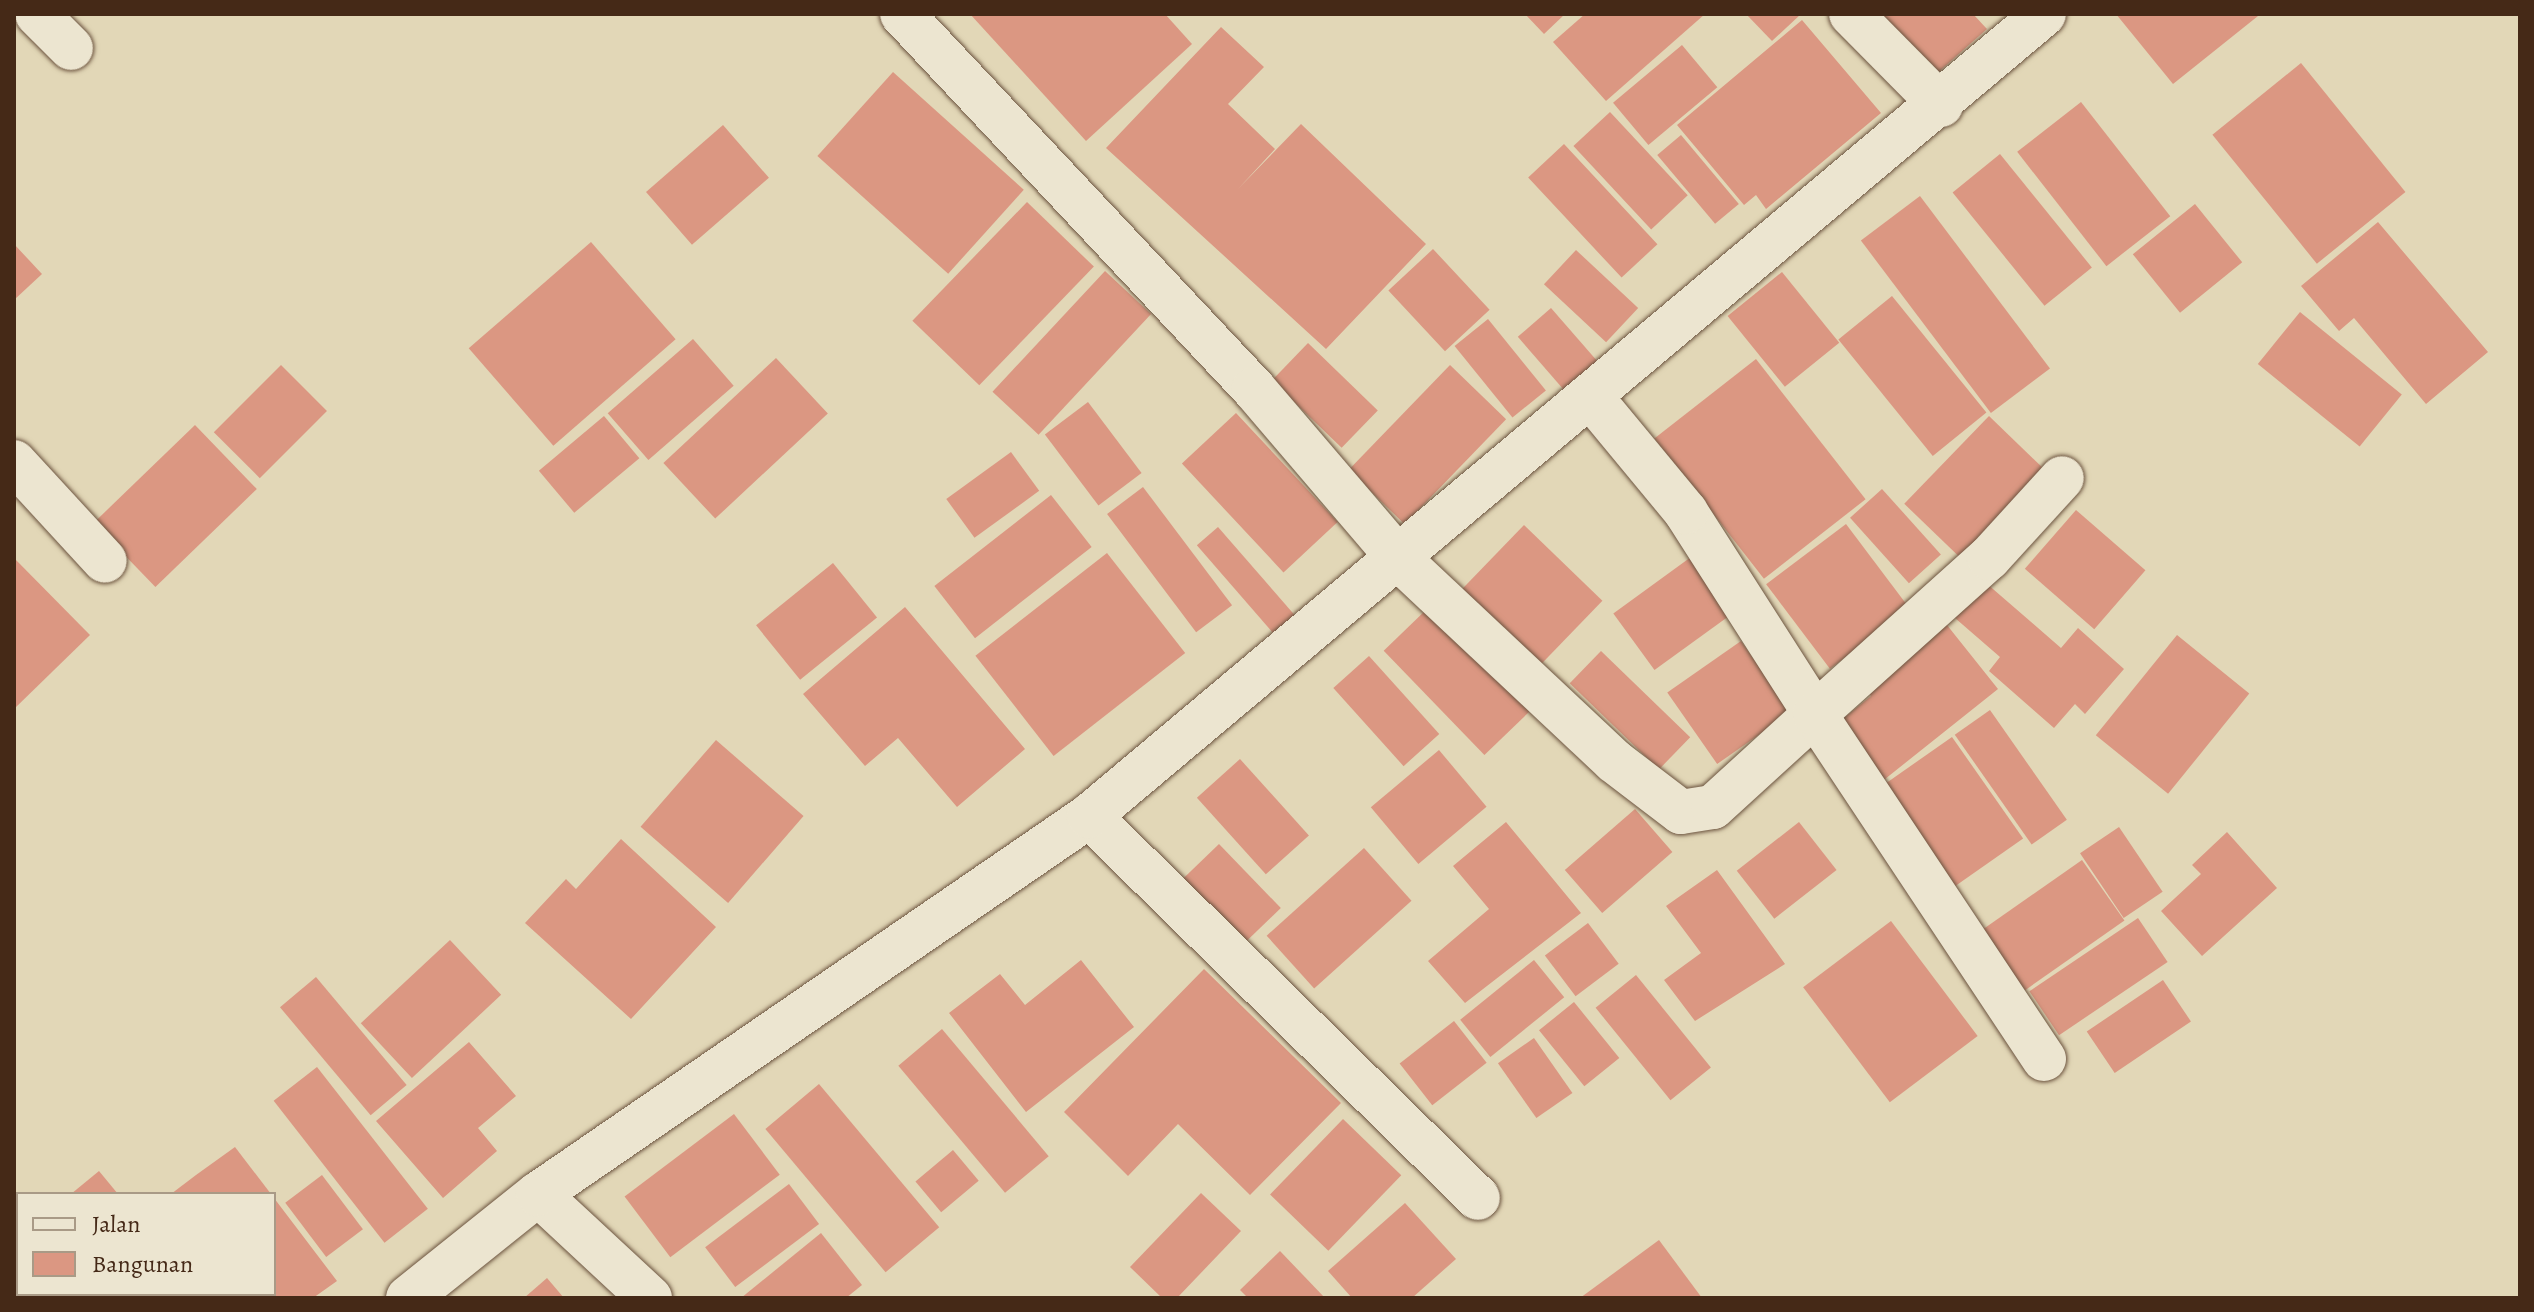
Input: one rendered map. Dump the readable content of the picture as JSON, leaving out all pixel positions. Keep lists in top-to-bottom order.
{
  "legend": ["Jalan", "Bangunan"]
}
